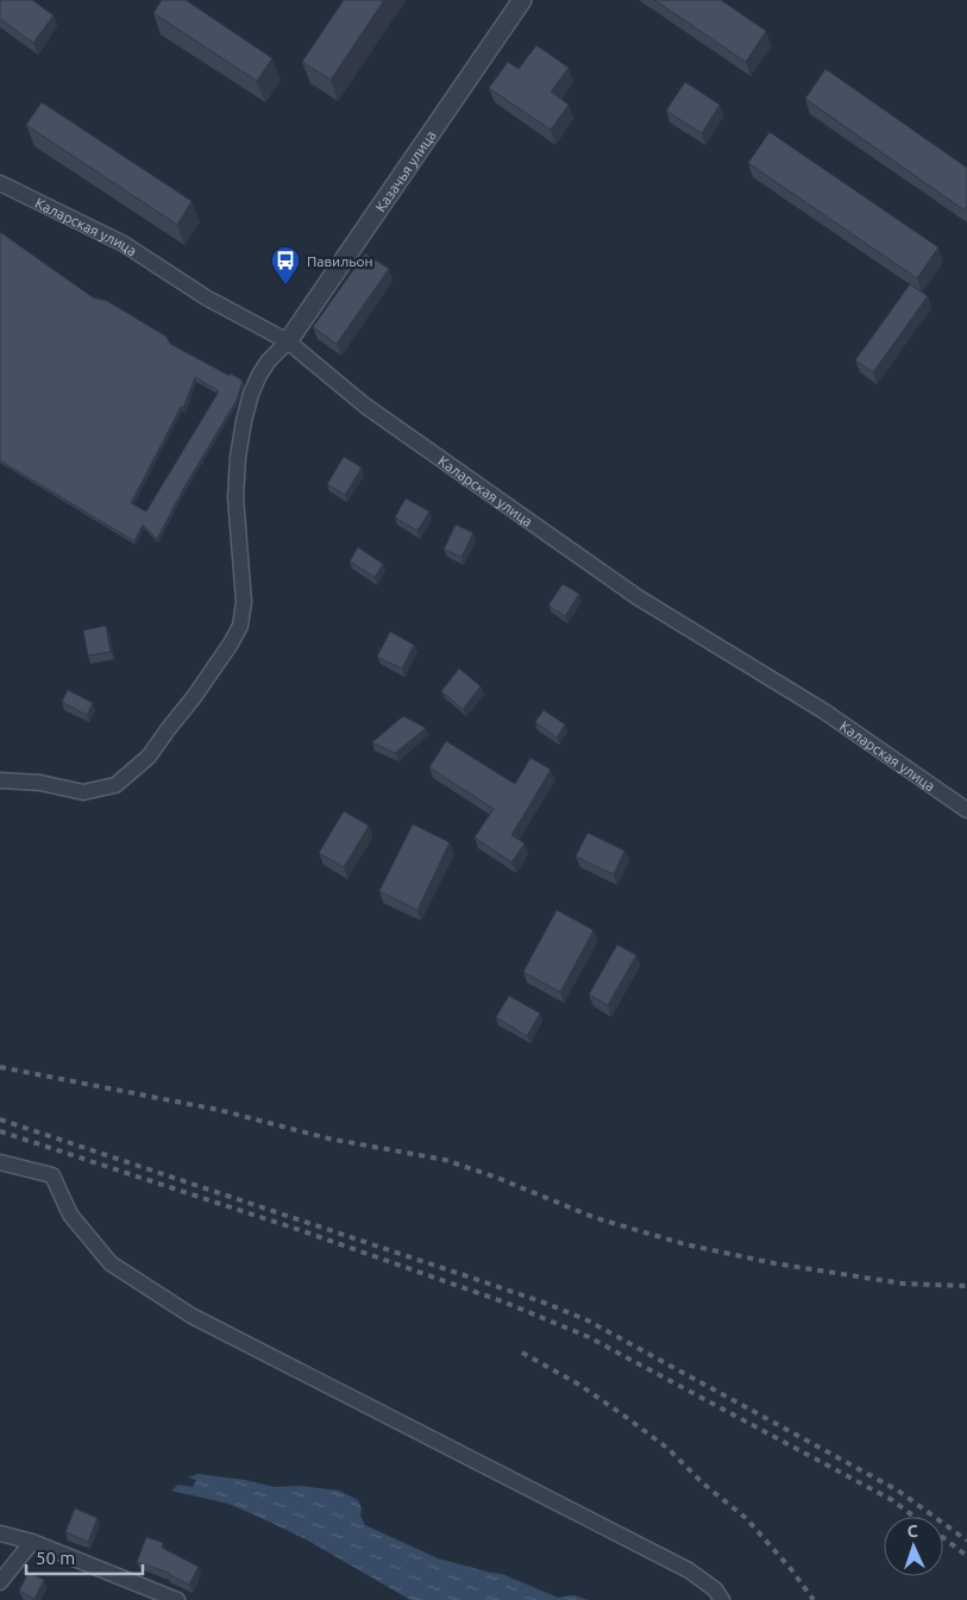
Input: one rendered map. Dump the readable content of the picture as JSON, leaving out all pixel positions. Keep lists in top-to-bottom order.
{
  "streets": {
    "street": ["Казачья улица", "Каларская улица"]
  },
  "crossings": [
    ["Казачья улица", "Каларская улица"]
  ],
  "places": {
    "bus stop": ["Павильон"]
  },
  "scale_bar": "50 m",
  "north": "top"
}
